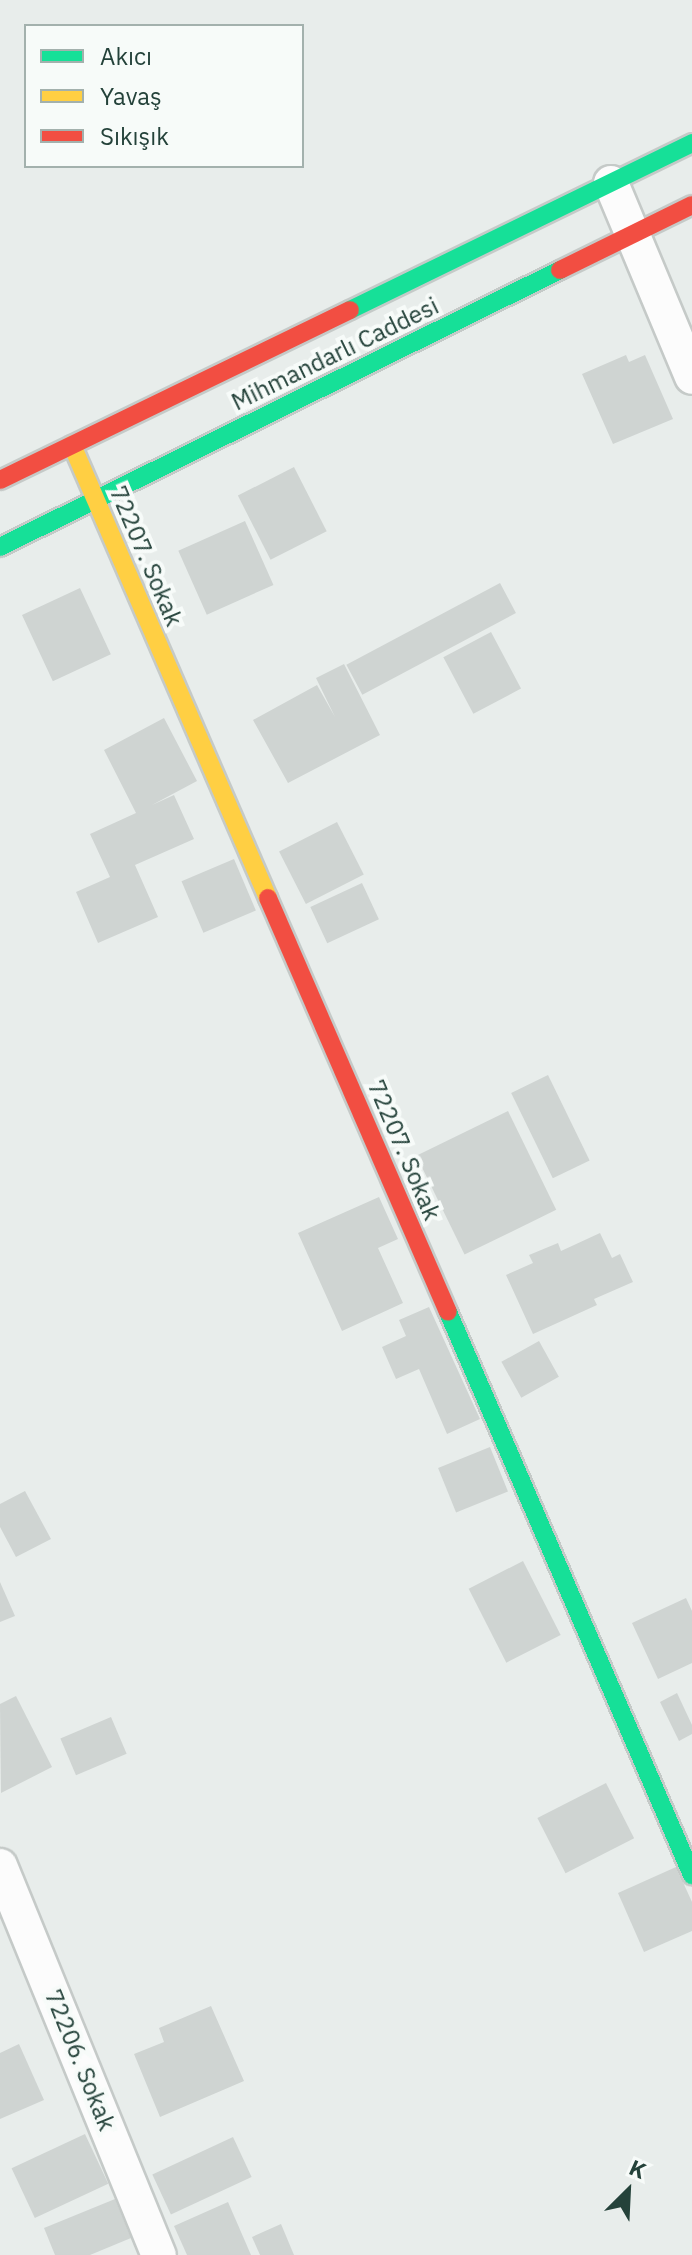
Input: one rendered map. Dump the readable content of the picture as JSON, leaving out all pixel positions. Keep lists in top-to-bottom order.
{
  "streets": {
    "street": ["Mihmandarlı Caddesi", "72207. Sokak", "72206. Sokak"]
  },
  "crossings": [
    ["Mihmandarlı Caddesi", "72207. Sokak"]
  ],
  "legend": ["Akıcı", "Yavaş", "Sıkışık"],
  "north": "top right"
}
